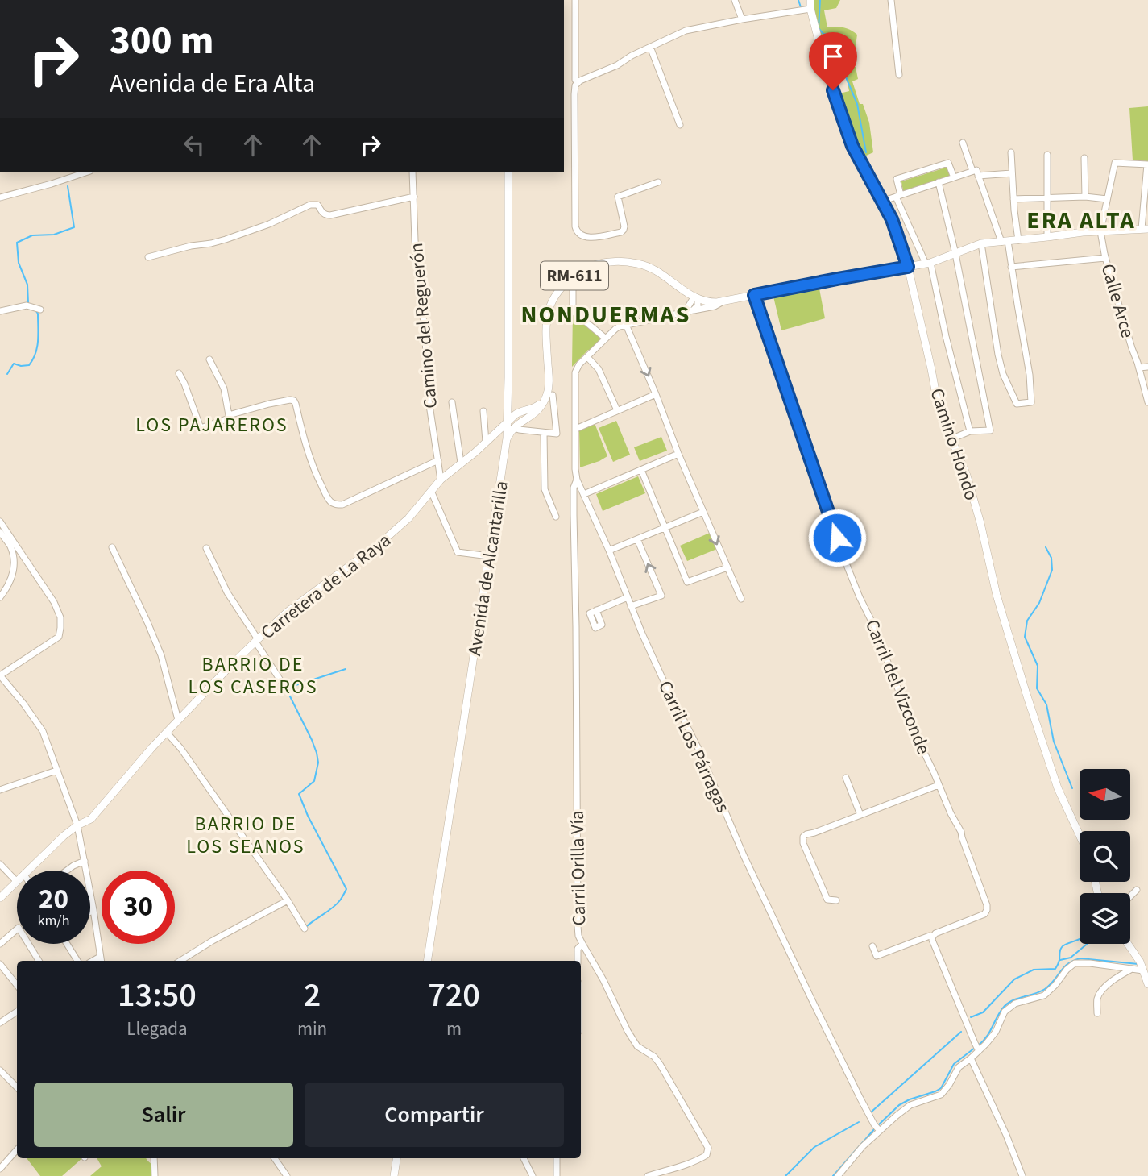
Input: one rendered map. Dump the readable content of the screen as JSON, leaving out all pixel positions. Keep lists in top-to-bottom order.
{
  "streets": {
    "main road": [
      "RM-611",
      "Camino Hondo",
      "Avenida de Alcantarilla",
      "Carretera de La Raya"
    ],
    "street": [
      "Calle Arce",
      "Camino del Reguerón",
      "Carril del Vizconde",
      "Carril Los Párragas",
      "Carril Orilla Vía"
    ]
  },
  "crossings": [
    ["RM-611", "Carretera de La Raya"],
    ["Camino del Reguerón", "Carretera de La Raya"],
    ["Avenida de Alcantarilla", "Carretera de La Raya"],
    ["Carril Los Párragas", "Carril Orilla Vía"]
  ],
  "districts": [
    "ERA ALTA",
    "NONDUERMAS",
    "LOS PAJAREROS",
    "BARRIO DE LOS CASEROS",
    "BARRIO DE LOS SEANOS"
  ],
  "north": "left",
  "page": {
    "turn": ["300 m", "Avenida de Era Alta"],
    "speed": "20 km/h",
    "limit": "30",
    "eta": [
      "13:50",
      "Llegada",
      "2",
      "min",
      "720",
      "m"
    ],
    "buttons": ["Salir", "Compartir"]
  }
}
